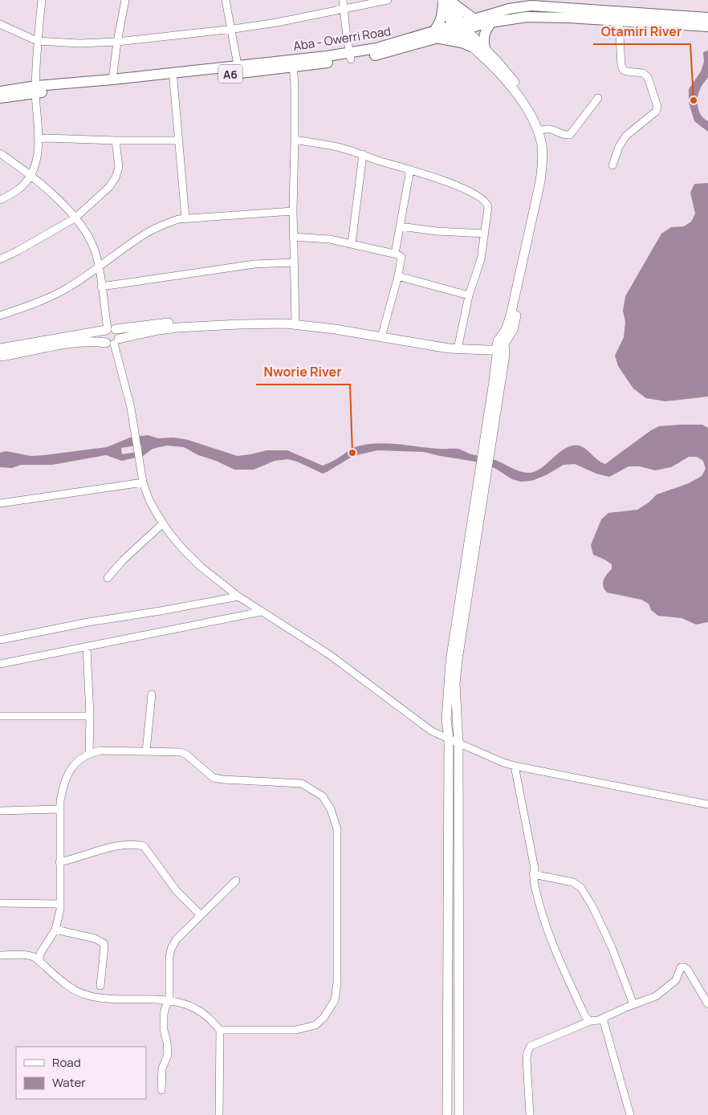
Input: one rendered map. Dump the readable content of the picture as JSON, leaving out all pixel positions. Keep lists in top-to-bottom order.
{
  "streets": {
    "highway": ["Aba - Owerri Road", "A6"]
  },
  "places": ["Otamiri River", "Nworie River"],
  "legend": ["Road", "Water"]
}
